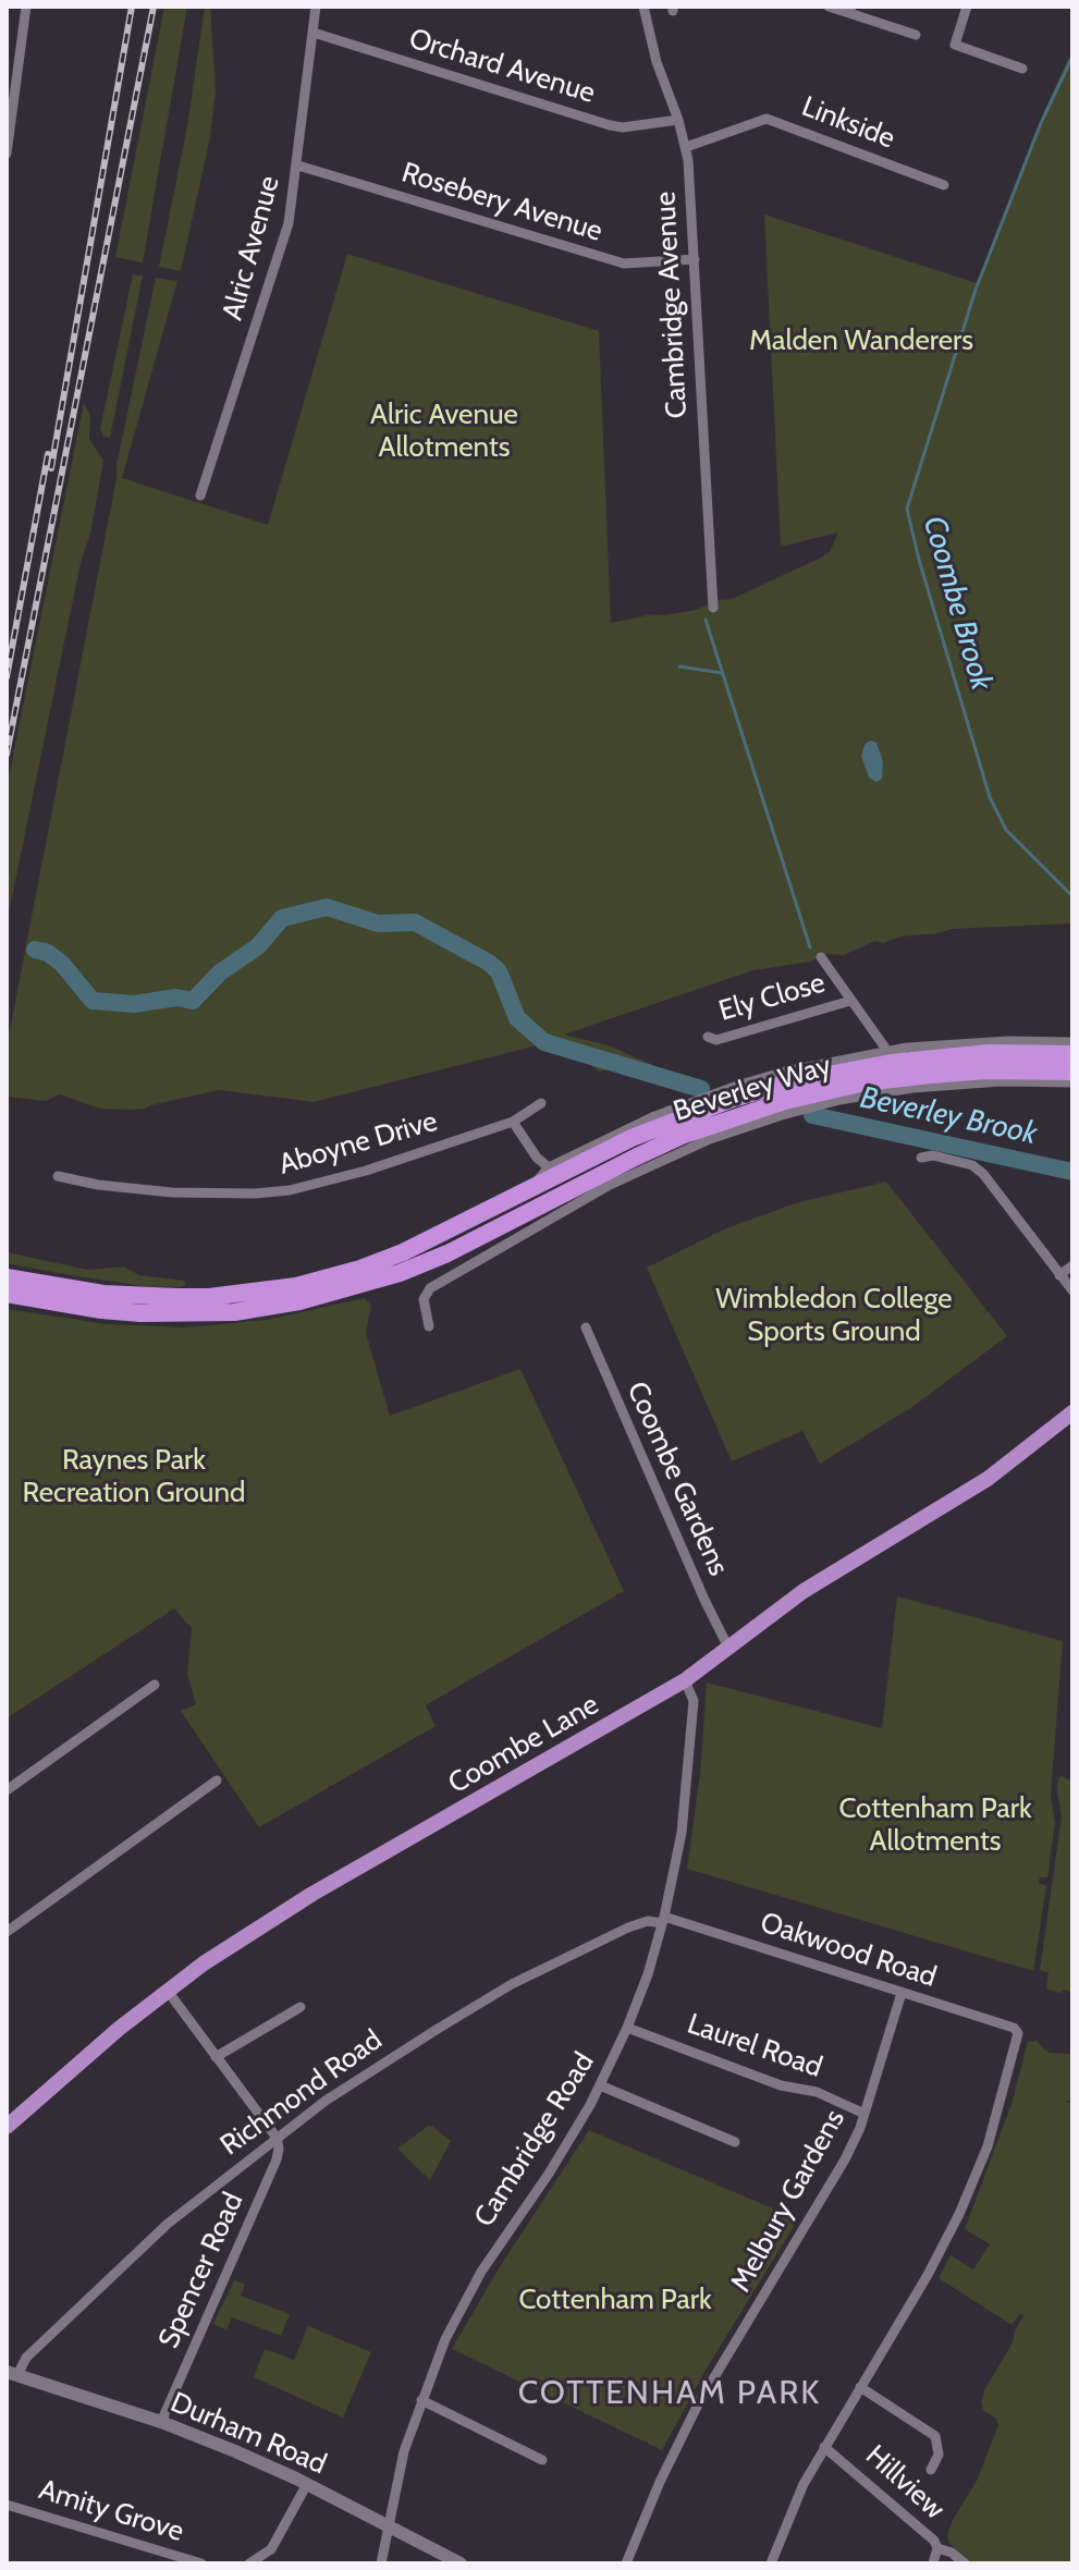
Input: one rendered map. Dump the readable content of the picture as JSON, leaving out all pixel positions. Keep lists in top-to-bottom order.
{
  "streets": {
    "highway": ["Beverley Way"],
    "main road": ["Coombe Lane", "Durham Road"],
    "street": [
      "Orchard Avenue",
      "Linkside",
      "Rosebery Avenue",
      "Alric Avenue",
      "Cambridge Avenue",
      "Ely Close",
      "Aboyne Drive",
      "Coombe Gardens",
      "Oakwood Road",
      "Laurel Road",
      "Richmond Road",
      "Cambridge Road",
      "Melbury Gardens",
      "Spencer Road",
      "Hillview",
      "Amity Grove"
    ]
  },
  "crossings": [
    ["Orchard Avenue", "Alric Avenue"],
    ["Orchard Avenue", "Cambridge Avenue"],
    ["Linkside", "Cambridge Avenue"],
    ["Rosebery Avenue", "Alric Avenue"],
    ["Rosebery Avenue", "Cambridge Avenue"],
    ["Coombe Gardens", "Coombe Lane"],
    ["Coombe Lane", "Cambridge Road"],
    ["Oakwood Road", "Richmond Road"],
    ["Oakwood Road", "Cambridge Road"],
    ["Oakwood Road", "Melbury Gardens"],
    ["Laurel Road", "Cambridge Road"],
    ["Laurel Road", "Melbury Gardens"],
    ["Richmond Road", "Cambridge Road"],
    ["Richmond Road", "Spencer Road"],
    ["Richmond Road", "Durham Road"],
    ["Cambridge Road", "Durham Road"],
    ["Spencer Road", "Durham Road"]
  ],
  "districts": ["COTTENHAM PARK"],
  "water": ["Coombe Brook", "Beverley Brook"],
  "parks": [
    "Malden Wanderers",
    "Alric Avenue Allotments",
    "Wimbledon College Sports Ground",
    "Raynes Park Recreation Ground",
    "Cottenham Park Allotments",
    "Cottenham Park"
  ]
}
